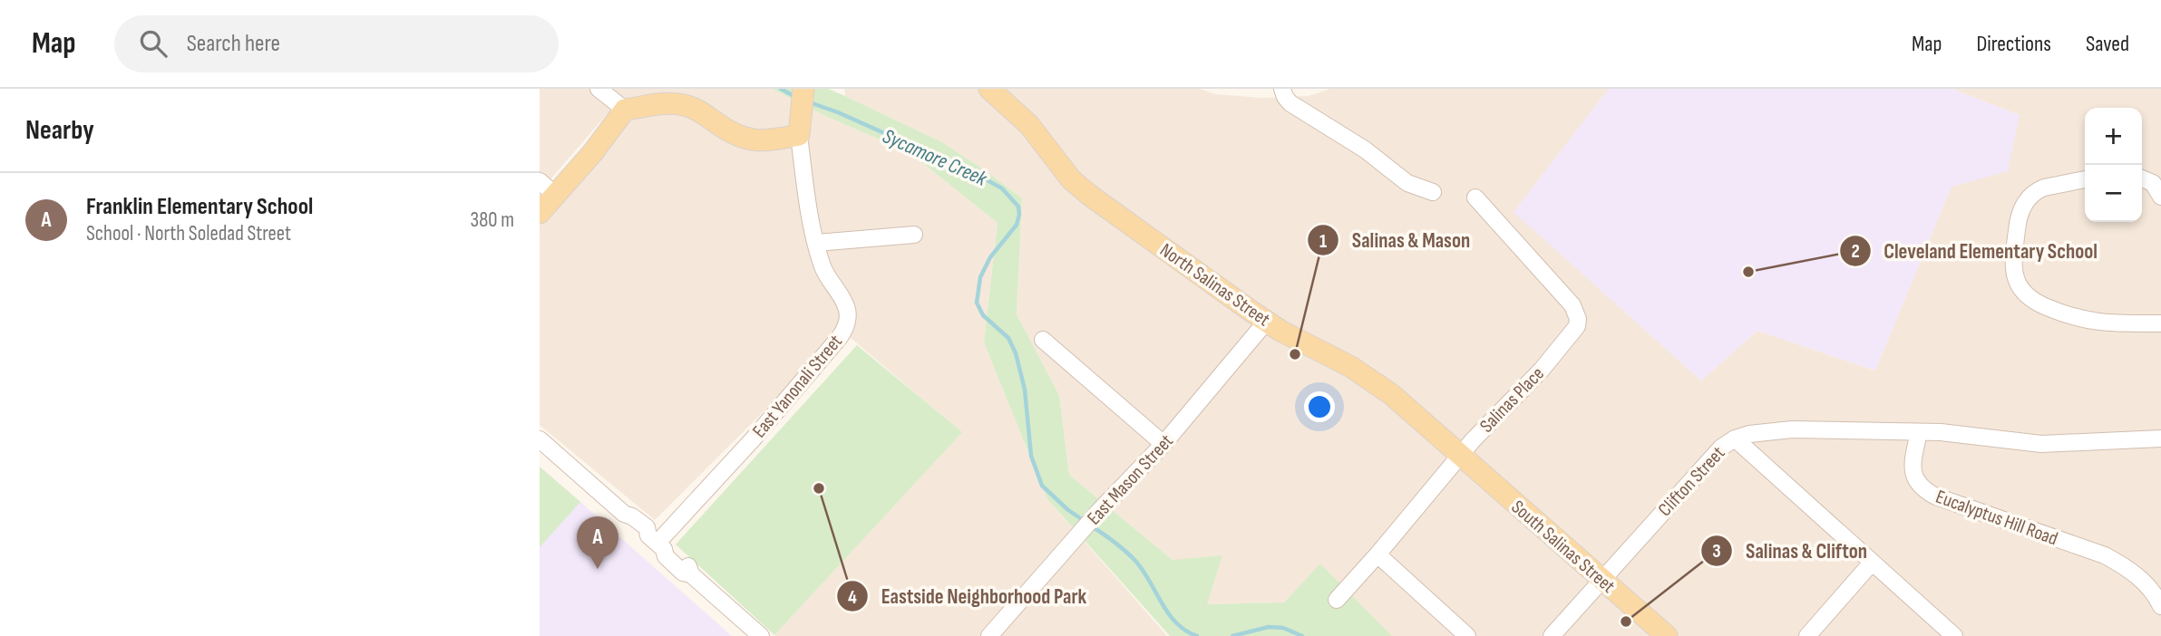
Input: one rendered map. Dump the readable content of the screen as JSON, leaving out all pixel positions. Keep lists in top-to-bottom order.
{
  "streets": {
    "main road": ["North Salinas Street", "East Yanonali Street", "South Salinas Street"],
    "street": [
      "Salinas Place",
      "East Mason Street",
      "Clifton Street",
      "Eucalyptus Hill Road"
    ]
  },
  "crossings": [
    ["North Salinas Street", "Salinas Place"],
    ["North Salinas Street", "East Mason Street"],
    ["North Salinas Street", "South Salinas Street"],
    ["Salinas Place", "South Salinas Street"],
    ["Clifton Street", "Eucalyptus Hill Road"],
    ["Clifton Street", "South Salinas Street"]
  ],
  "water": ["Sycamore Creek"],
  "places": [
    "Cleveland Elementary School",
    "Salinas & Mason",
    "Eastside Neighborhood Park",
    "Salinas & Clifton"
  ],
  "page": {
    "header": "Map",
    "search": "Search here",
    "nav": ["Map", "Directions", "Saved"],
    "heading": "Nearby",
    "map_buttons": ["+", "−"],
    "list": [
      {
        "mark": "A",
        "name": "Franklin Elementary School",
        "note": "School · North Soledad Street",
        "value": "380 m"
      }
    ],
    "pins": "A"
  }
}
